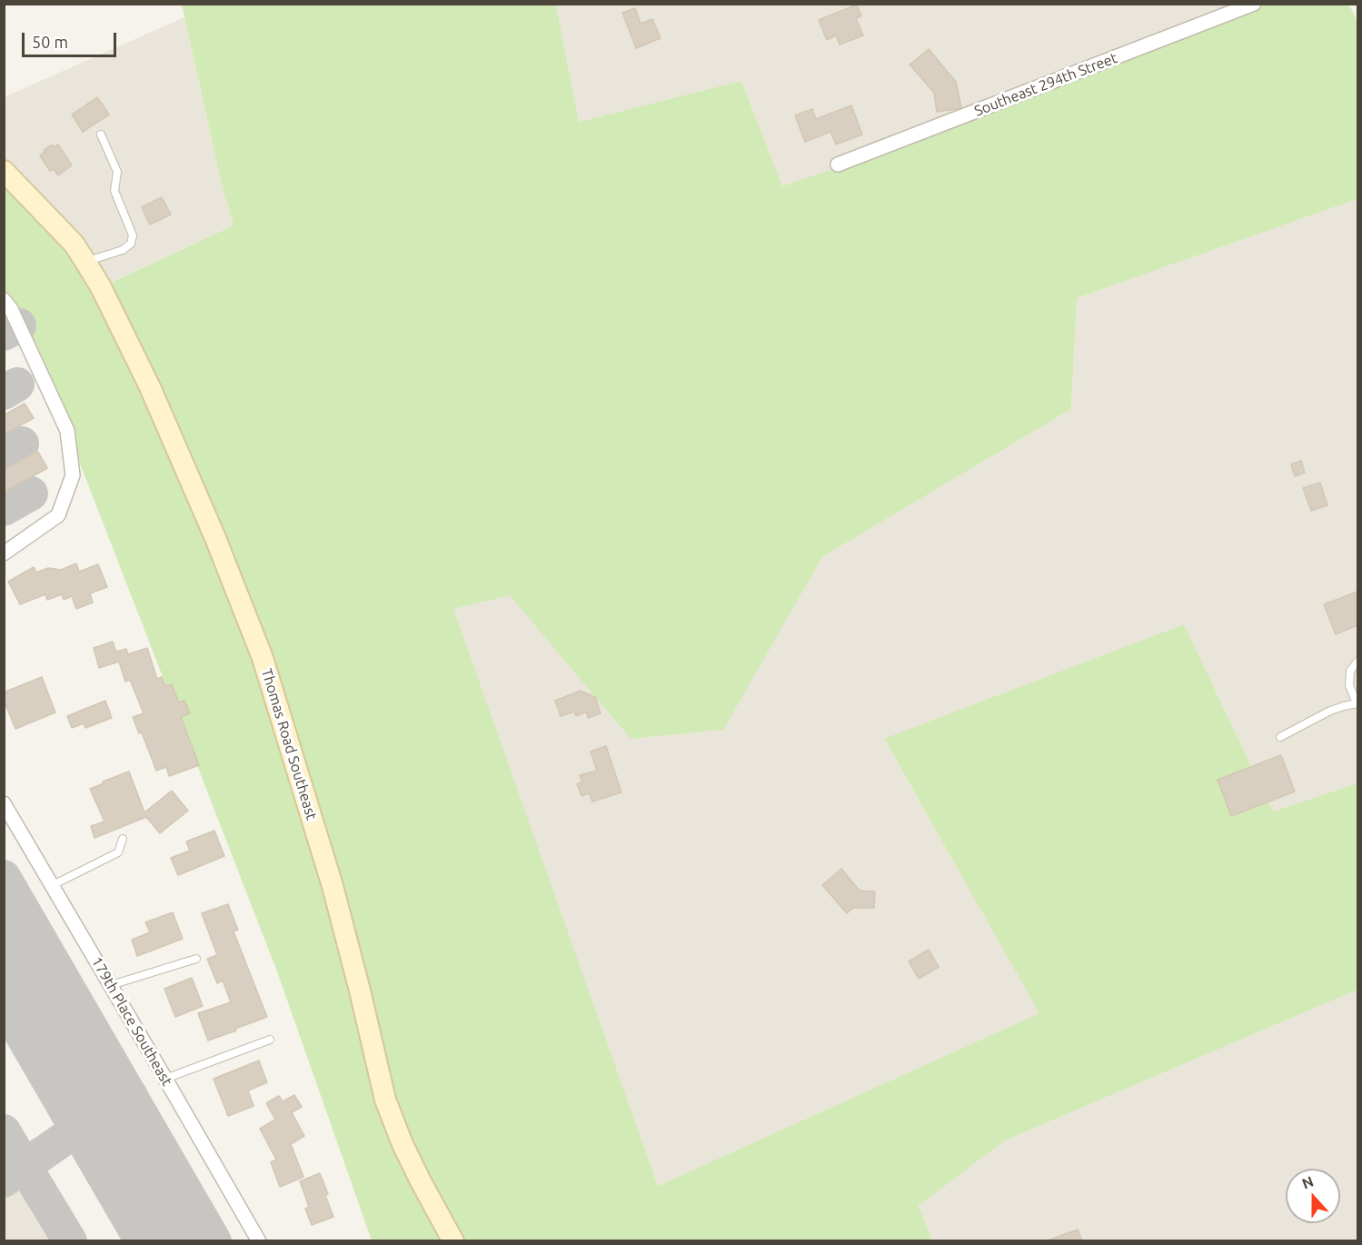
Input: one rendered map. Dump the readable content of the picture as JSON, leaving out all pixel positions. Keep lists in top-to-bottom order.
{
  "streets": {
    "street": ["Southeast 294th Street", "Thomas Road Southeast", "179th Place Southeast"]
  },
  "scale_bar": "50 m",
  "north": "top"
}
